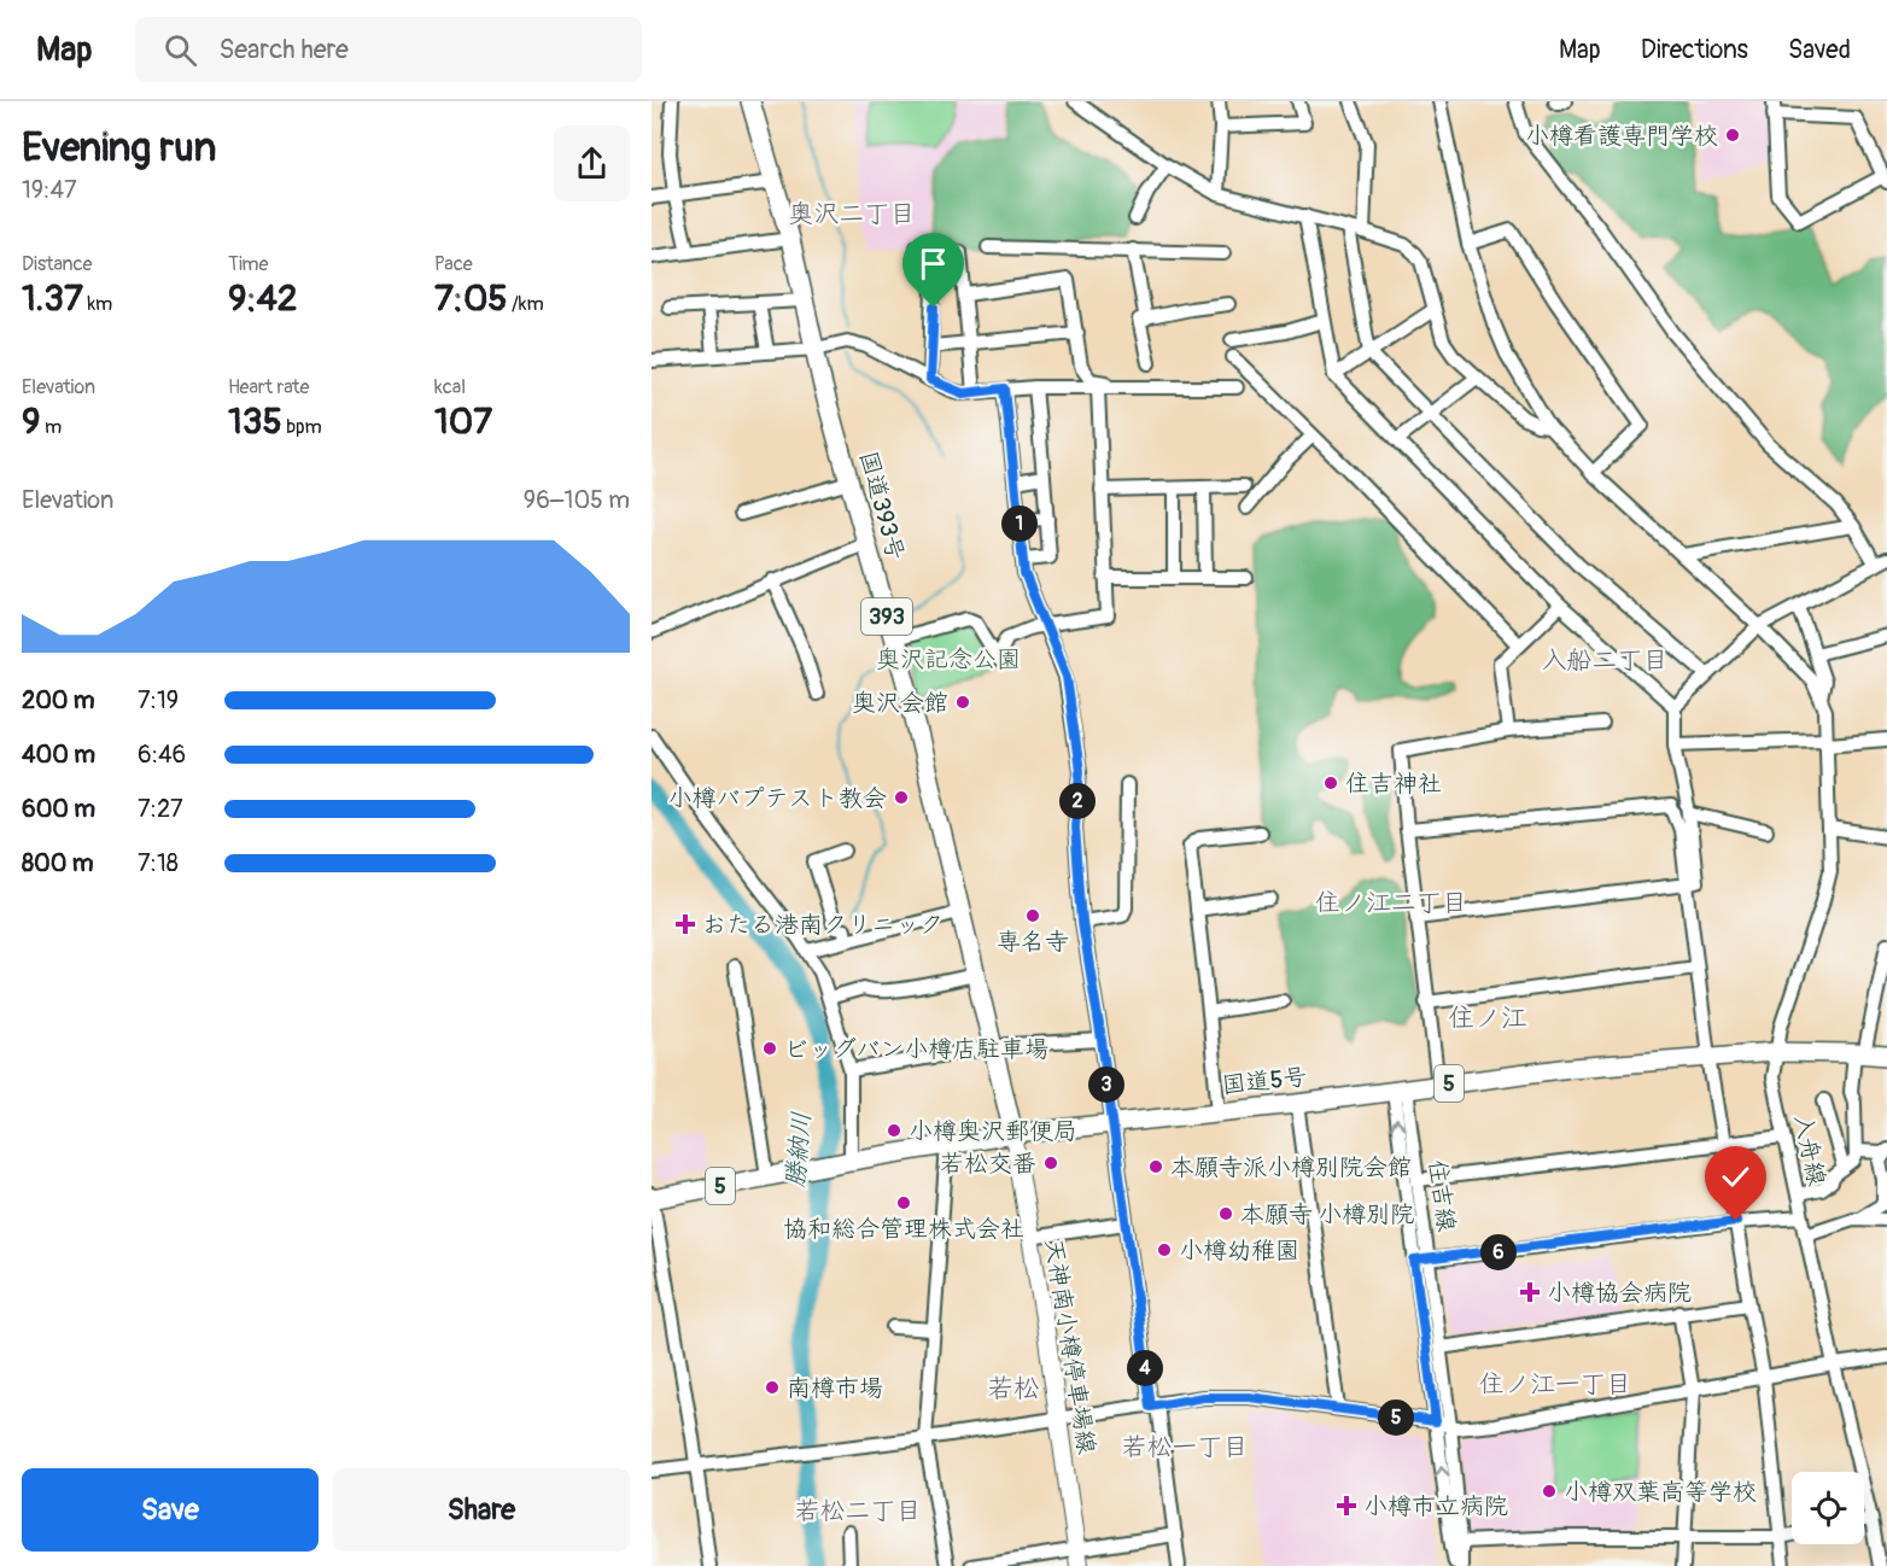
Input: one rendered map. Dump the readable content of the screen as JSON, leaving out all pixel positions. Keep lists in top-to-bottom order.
{
  "streets": {
    "highway": [
      "国道393号",
      "393",
      "国道5号",
      "5"
    ],
    "main road": ["天神南小樽停車場線"],
    "street": ["入舟線", "住吉線"]
  },
  "crossings": [
    ["国道393号", "国道5号"],
    ["国道393号", "天神南小樽停車場線"],
    ["国道5号", "入舟線"],
    ["国道5号", "住吉線"],
    ["国道5号", "天神南小樽停車場線"]
  ],
  "districts": [
    "奥沢二丁目",
    "入船二丁目",
    "住ノ江二丁目",
    "住ノ江",
    "住ノ江一丁目",
    "若松",
    "若松一丁目",
    "若松二丁目"
  ],
  "water": ["勝納川"],
  "parks": ["奥沢記念公園"],
  "places": {
    "other": [
      "小樽看護専門学校",
      "奥沢会館",
      "住吉神社",
      "小樽バプテスト教会",
      "専名寺",
      "ビッグバン小樽店駐車場",
      "小樽奥沢郵便局",
      "若松交番",
      "本願寺派小樽別院会館",
      "協和総合管理株式会社",
      "本願寺 小樽別院",
      "小樽幼稚園",
      "南樽市場",
      "小樽双葉高等学校"
    ],
    "health": ["おたる港南クリニック", "小樽協会病院", "小樽市立病院"]
  },
  "page": {
    "header": "Map",
    "search": "Search here",
    "nav": ["Map", "Directions", "Saved"],
    "heading": ["Evening run", "19:47"],
    "stats": [
      ["Distance", "1.37 km"],
      ["Time", "9:42"],
      ["Pace", "7:05 /km"],
      ["Elevation", "9 m"],
      ["Heart rate", "135 bpm"],
      ["kcal", "107"]
    ],
    "chart": ["Elevation", "96–105 m"],
    "pins": [
      "1",
      "2",
      "3",
      "6",
      "4",
      "5"
    ],
    "list": [
      {
        "name": "200 m",
        "note": "7:19"
      },
      {
        "name": "400 m",
        "note": "6:46"
      },
      {
        "name": "600 m",
        "note": "7:27"
      },
      {
        "name": "800 m",
        "note": "7:18"
      }
    ],
    "buttons": ["Save", "Share"]
  }
}
